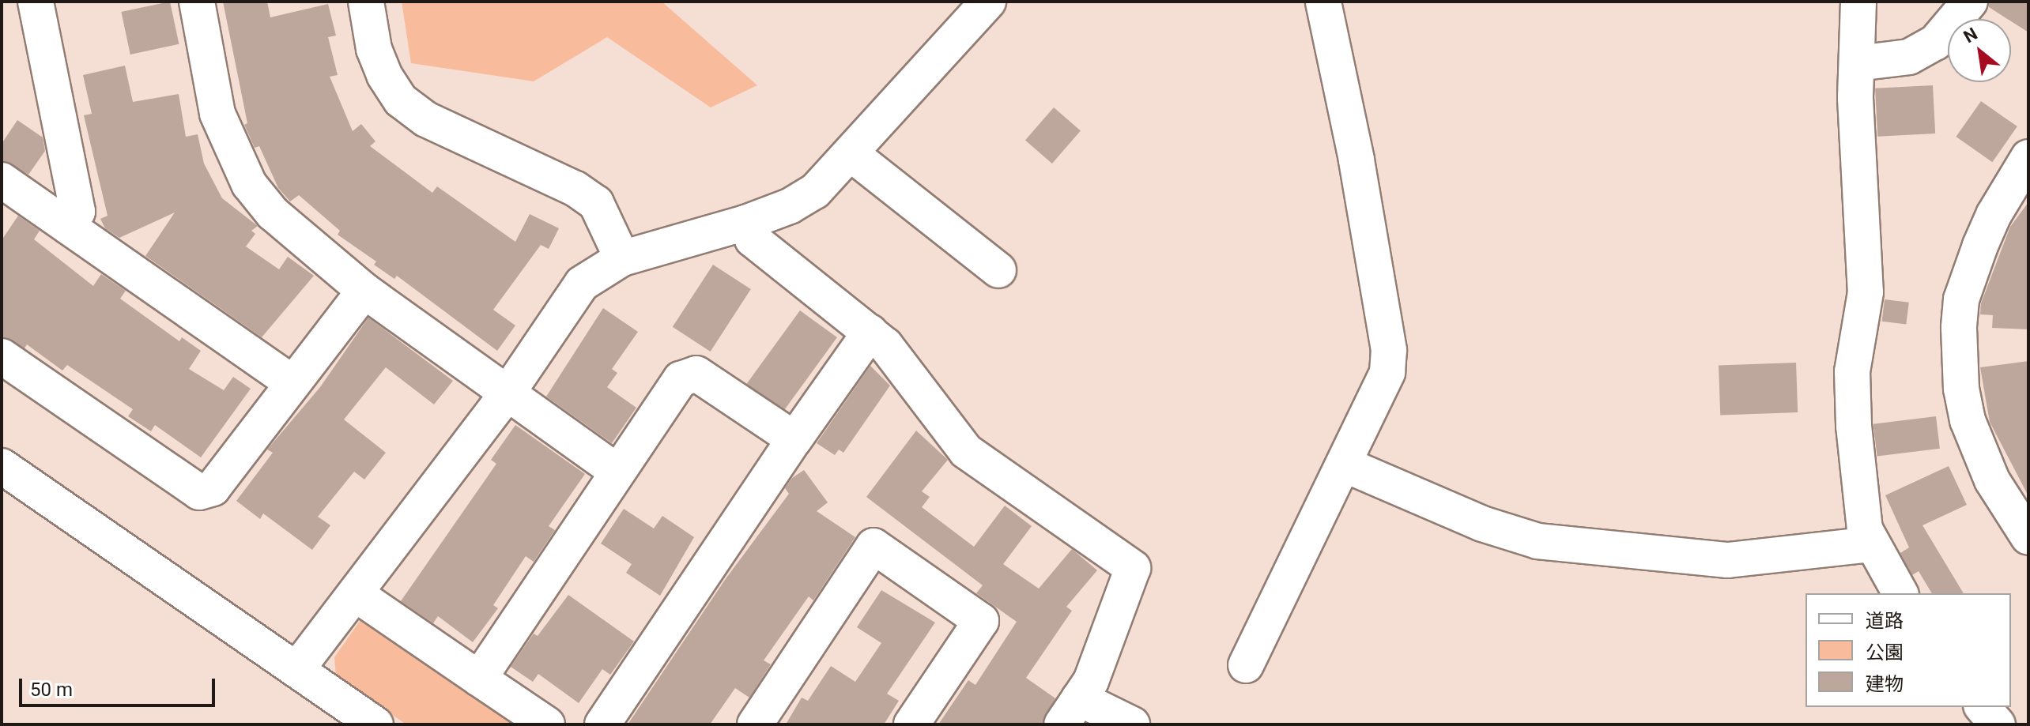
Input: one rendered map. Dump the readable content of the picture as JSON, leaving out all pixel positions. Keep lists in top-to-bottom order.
{
  "legend": ["道路", "公園", "建物"],
  "scale_bar": "50 m",
  "north": "top left"
}
